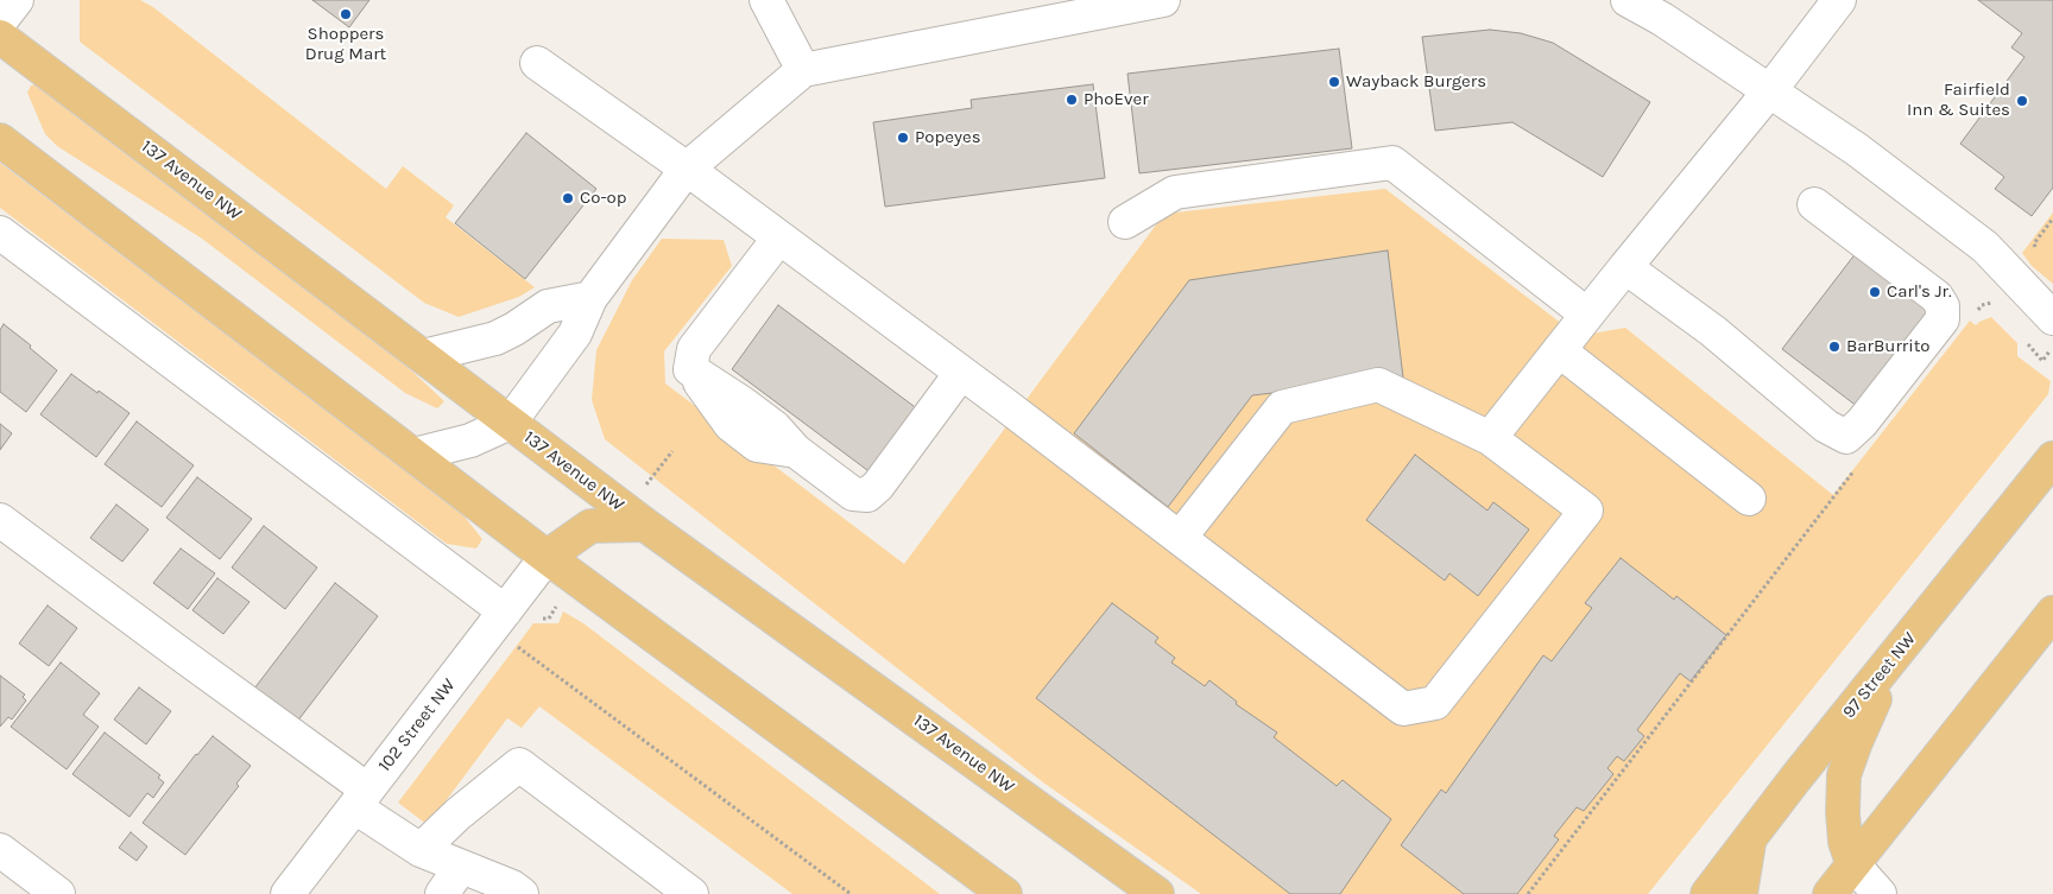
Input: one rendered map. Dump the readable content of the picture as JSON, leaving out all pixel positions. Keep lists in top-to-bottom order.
{
  "streets": {
    "main road": ["137 Avenue NW", "97 Street NW"],
    "street": ["102 Street NW"]
  },
  "places": [
    "Shoppers Drug Mart",
    "Wayback Burgers",
    "PhoEver",
    "Fairfield Inn & Suites",
    "Popeyes",
    "Co-op",
    "Carl's Jr.",
    "BarBurrito"
  ]
}
